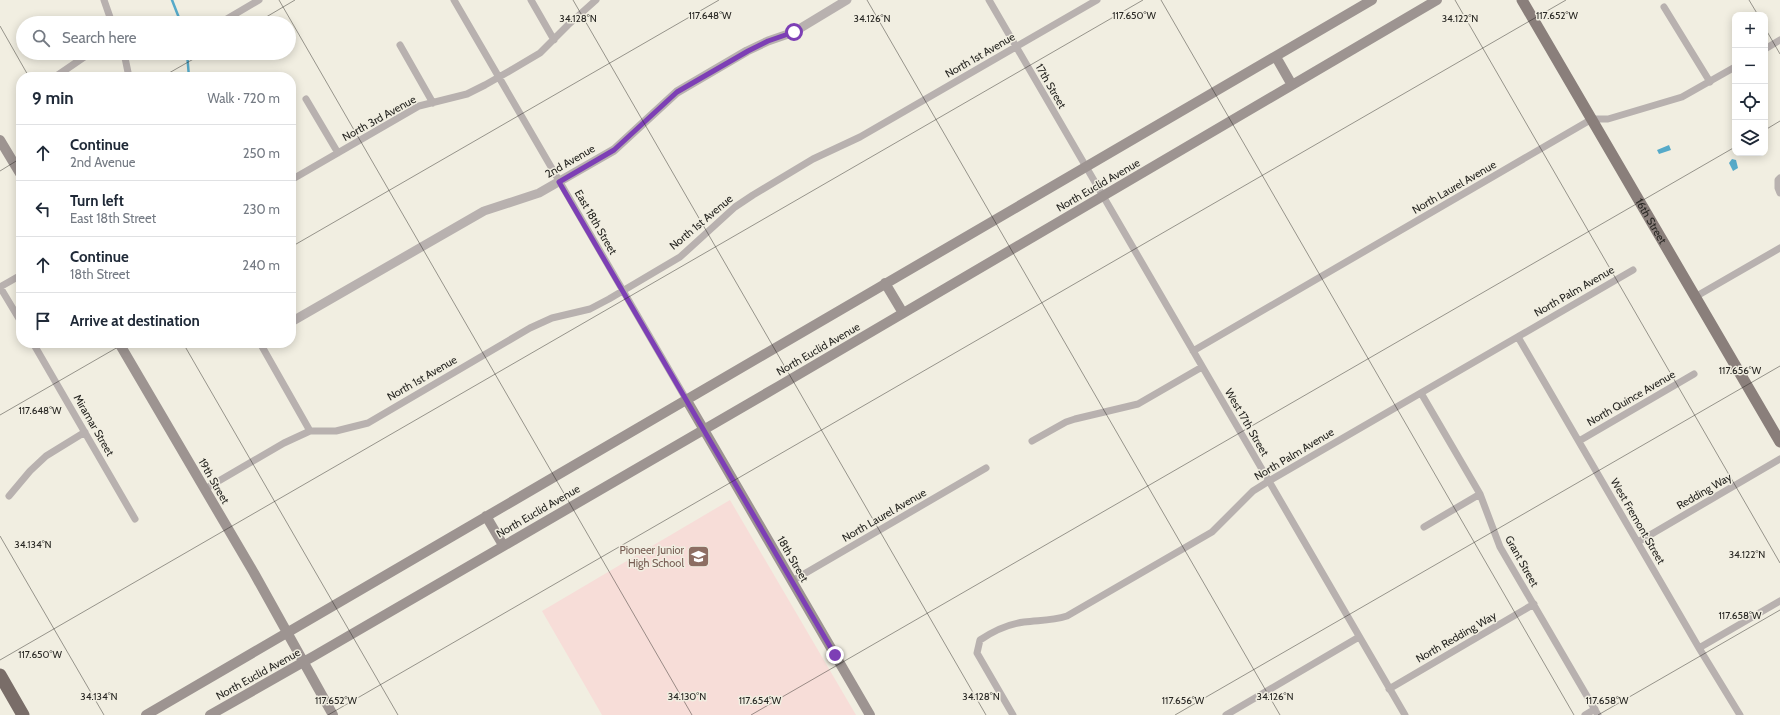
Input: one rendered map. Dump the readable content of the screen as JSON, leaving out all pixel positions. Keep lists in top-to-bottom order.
{
  "streets": {
    "main road": [
      "North Euclid Avenue",
      "16th Street",
      "East 18th Street",
      "19th Street",
      "18th Street"
    ],
    "street": [
      "North 1st Avenue",
      "17th Street",
      "North 3rd Avenue",
      "2nd Avenue",
      "North Laurel Avenue",
      "North Palm Avenue",
      "North Quince Avenue",
      "West 17th Street",
      "Miramar Street",
      "Redding Way",
      "West Fremont Street",
      "Grant Street",
      "North Redding Way"
    ]
  },
  "crossings": [
    ["North 1st Avenue", "17th Street"],
    ["North 1st Avenue", "East 18th Street"],
    ["North 1st Avenue", "19th Street"],
    ["17th Street", "North Euclid Avenue"],
    ["17th Street", "West 17th Street"],
    ["North 3rd Avenue", "East 18th Street"],
    ["2nd Avenue", "East 18th Street"],
    ["North Euclid Avenue", "East 18th Street"],
    ["North Euclid Avenue", "West 17th Street"],
    ["North Euclid Avenue", "19th Street"],
    ["North Euclid Avenue", "18th Street"],
    ["North Laurel Avenue", "16th Street"],
    ["North Laurel Avenue", "West 17th Street"],
    ["North Laurel Avenue", "18th Street"],
    ["East 18th Street", "18th Street"],
    ["North Palm Avenue", "West 17th Street"],
    ["North Palm Avenue", "West Fremont Street"],
    ["North Palm Avenue", "Grant Street"],
    ["North Quince Avenue", "West Fremont Street"],
    ["West 17th Street", "North Redding Way"],
    ["Redding Way", "West Fremont Street"],
    ["Grant Street", "North Redding Way"]
  ],
  "places": {
    "school or university": ["Pioneer Junior High School"]
  },
  "page": {
    "map_buttons": ["+", "−"],
    "search": "Search here",
    "heading": ["9 min", "Walk · 720 m"],
    "list": [
      ["Continue", "2nd Avenue", "250 m"],
      ["Turn left", "East 18th Street", "230 m"],
      ["Continue", "18th Street", "240 m"],
      "Arrive at destination"
    ]
  },
  "coordinates": [
    "117.648°W",
    "117.650°W",
    "117.652°W",
    "34.128°N",
    "34.126°N",
    "34.122°N",
    "117.656°W",
    "34.134°N",
    "117.658°W",
    "34.130°N",
    "117.654°W"
  ]
}
